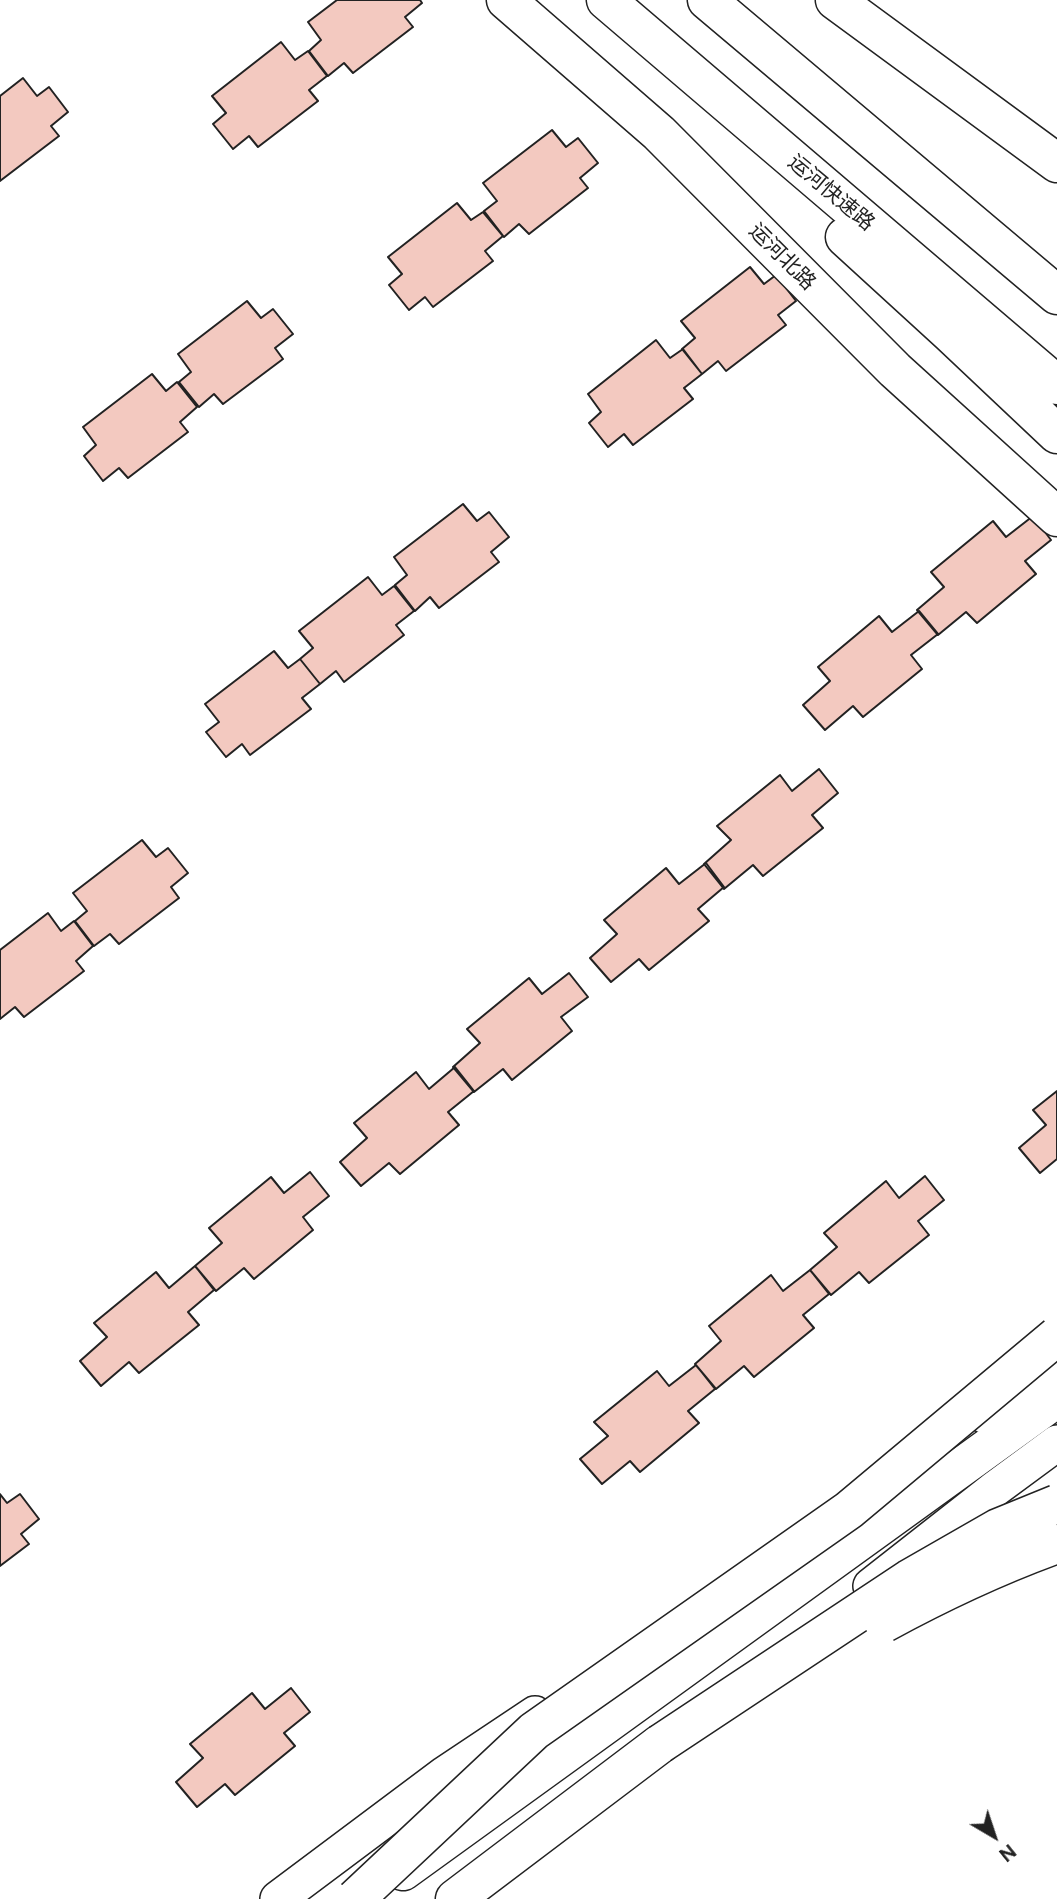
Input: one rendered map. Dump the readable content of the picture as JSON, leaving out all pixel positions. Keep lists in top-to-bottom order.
{
  "streets": {
    "main road": ["运河快速路", "运河北路"]
  },
  "north": "bottom right"
}
